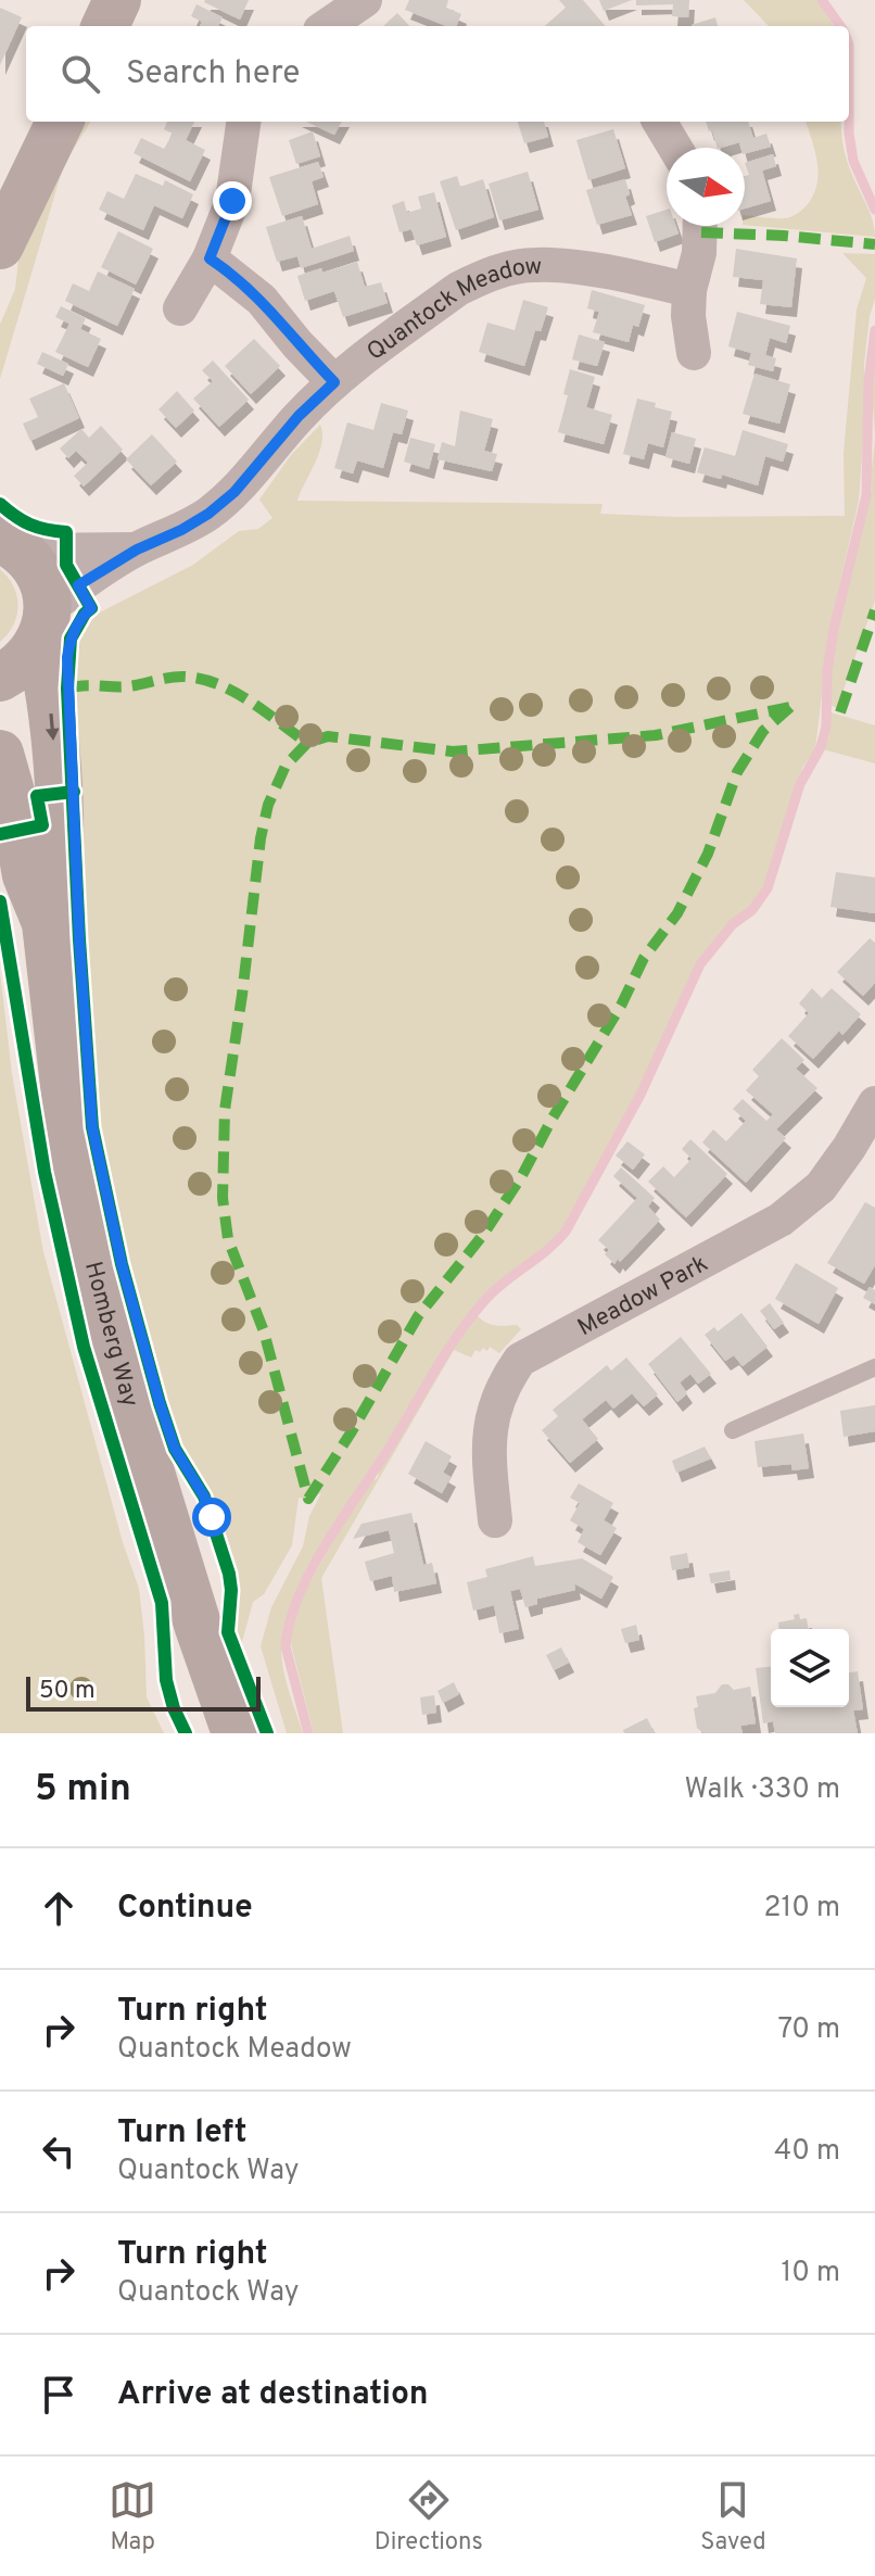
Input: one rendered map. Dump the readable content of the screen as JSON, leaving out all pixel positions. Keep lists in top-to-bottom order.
{
  "streets": {
    "main road": ["Homberg Way"],
    "street": ["Quantock Meadow", "Meadow Park"]
  },
  "crossings": [
    ["Quantock Meadow", "Homberg Way"]
  ],
  "scale_bar": "50 m",
  "north": "right",
  "page": {
    "search": "Search here",
    "scale": "50 m",
    "heading": ["5 min", "Walk · 330 m"],
    "list": [
      ["Continue", "210 m"],
      ["Turn right", "Quantock Meadow", "70 m"],
      ["Turn left", "Quantock Way", "40 m"],
      ["Turn right", "Quantock Way", "10 m"],
      "Arrive at destination"
    ],
    "nav": ["Map", "Directions", "Saved"]
  }
}
